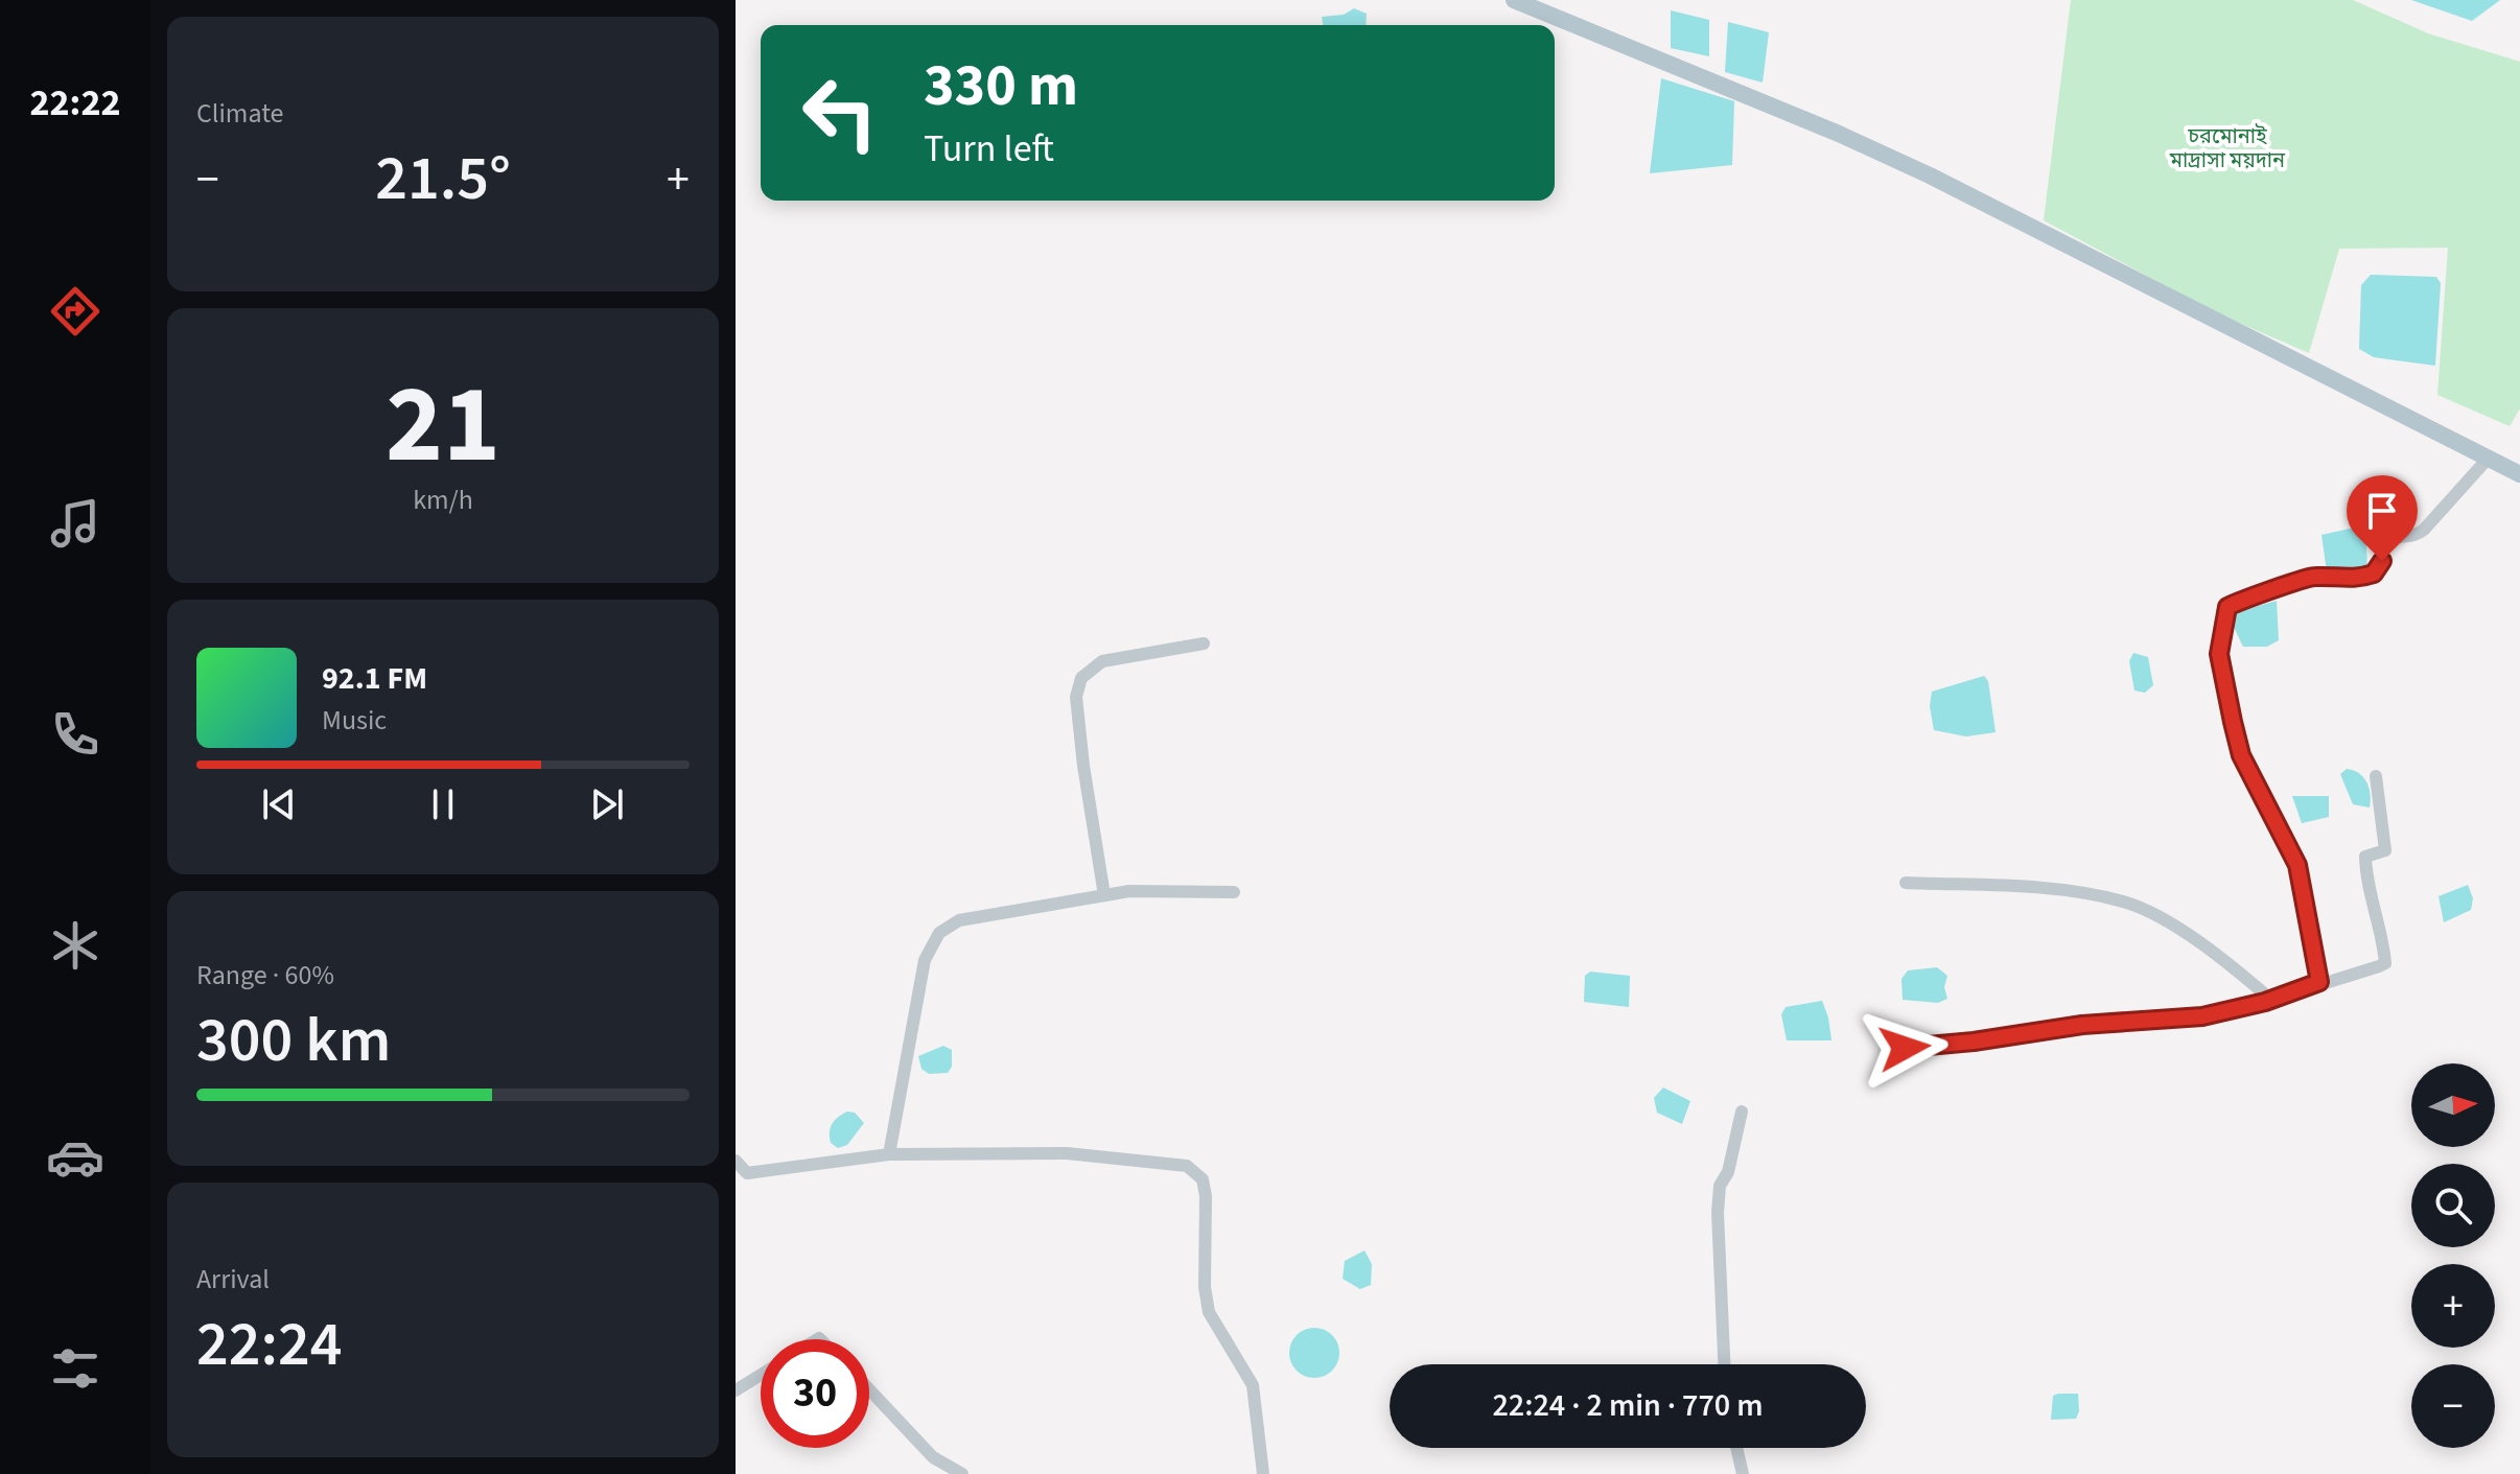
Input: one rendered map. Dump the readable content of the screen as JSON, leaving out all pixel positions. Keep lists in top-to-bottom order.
{
  "parks": ["চরমোনাই মাদ্রাসা ময়দান"],
  "north": "right",
  "page": {
    "tabs": "22:22",
    "tile": [
      "Climate",
      ["21", "km/h"],
      ["Range · 60%", "300 km"],
      ["Arrival", "22:24"]
    ],
    "turn": ["330 m", "Turn left"],
    "heat": ["−", "21.5°", "+"],
    "song": ["92.1 FM", "Music"],
    "map_buttons": ["+", "−"],
    "limit": "30",
    "trip": "22:24 · 2 min · 770 m"
  }
}
